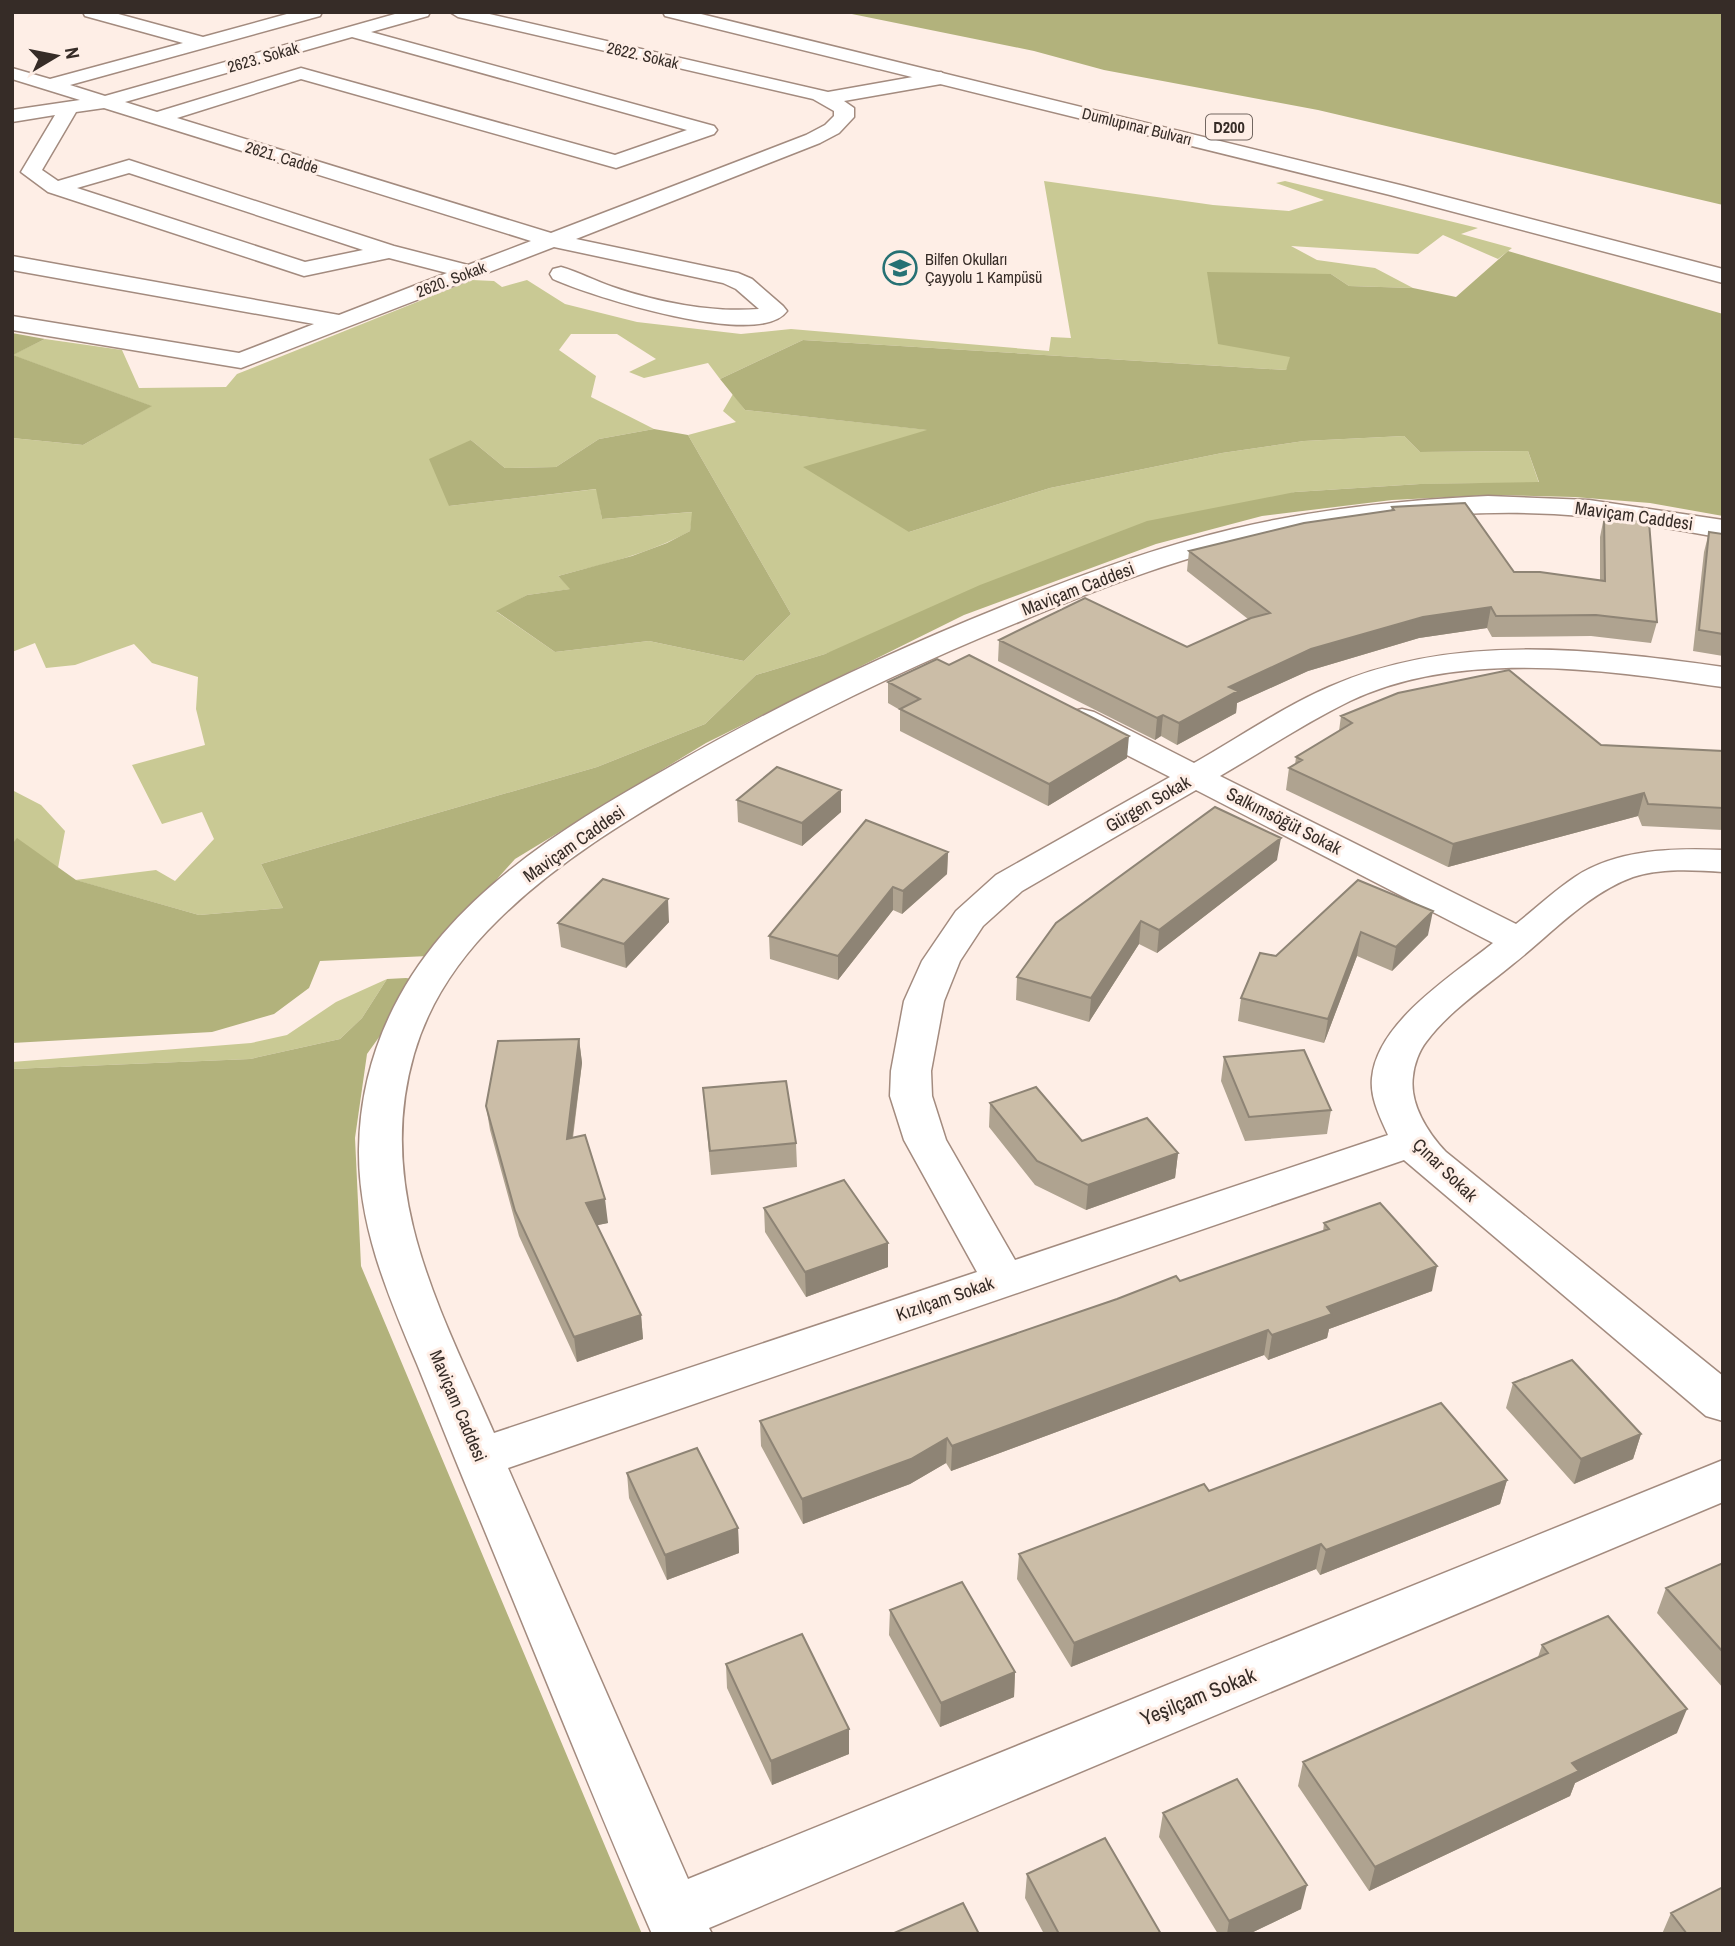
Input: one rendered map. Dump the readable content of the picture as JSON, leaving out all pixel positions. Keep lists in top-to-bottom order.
{
  "streets": {
    "main road": [
      "2622. Sokak",
      "2623. Sokak",
      "Dumlupınar Bulvarı",
      "D200",
      "2621. Cadde",
      "2620. Sokak",
      "Maviçam Caddesi",
      "Gürgen Sokak",
      "Salkımsöğüt Sokak",
      "Çınar Sokak",
      "Kızılçam Sokak",
      "Yeşilçam Sokak"
    ]
  },
  "crossings": [
    ["2622. Sokak", "2620. Sokak"],
    ["2623. Sokak", "2621. Cadde"],
    ["2621. Cadde", "2620. Sokak"],
    ["Maviçam Caddesi", "Kızılçam Sokak"],
    ["Maviçam Caddesi", "Yeşilçam Sokak"],
    ["Gürgen Sokak", "Salkımsöğüt Sokak"],
    ["Gürgen Sokak", "Kızılçam Sokak"],
    ["Salkımsöğüt Sokak", "Çınar Sokak"],
    ["Çınar Sokak", "Kızılçam Sokak"]
  ],
  "places": {
    "school or university": ["Bilfen Okulları Çayyolu 1 Kampüsü"]
  },
  "north": "right"
}
